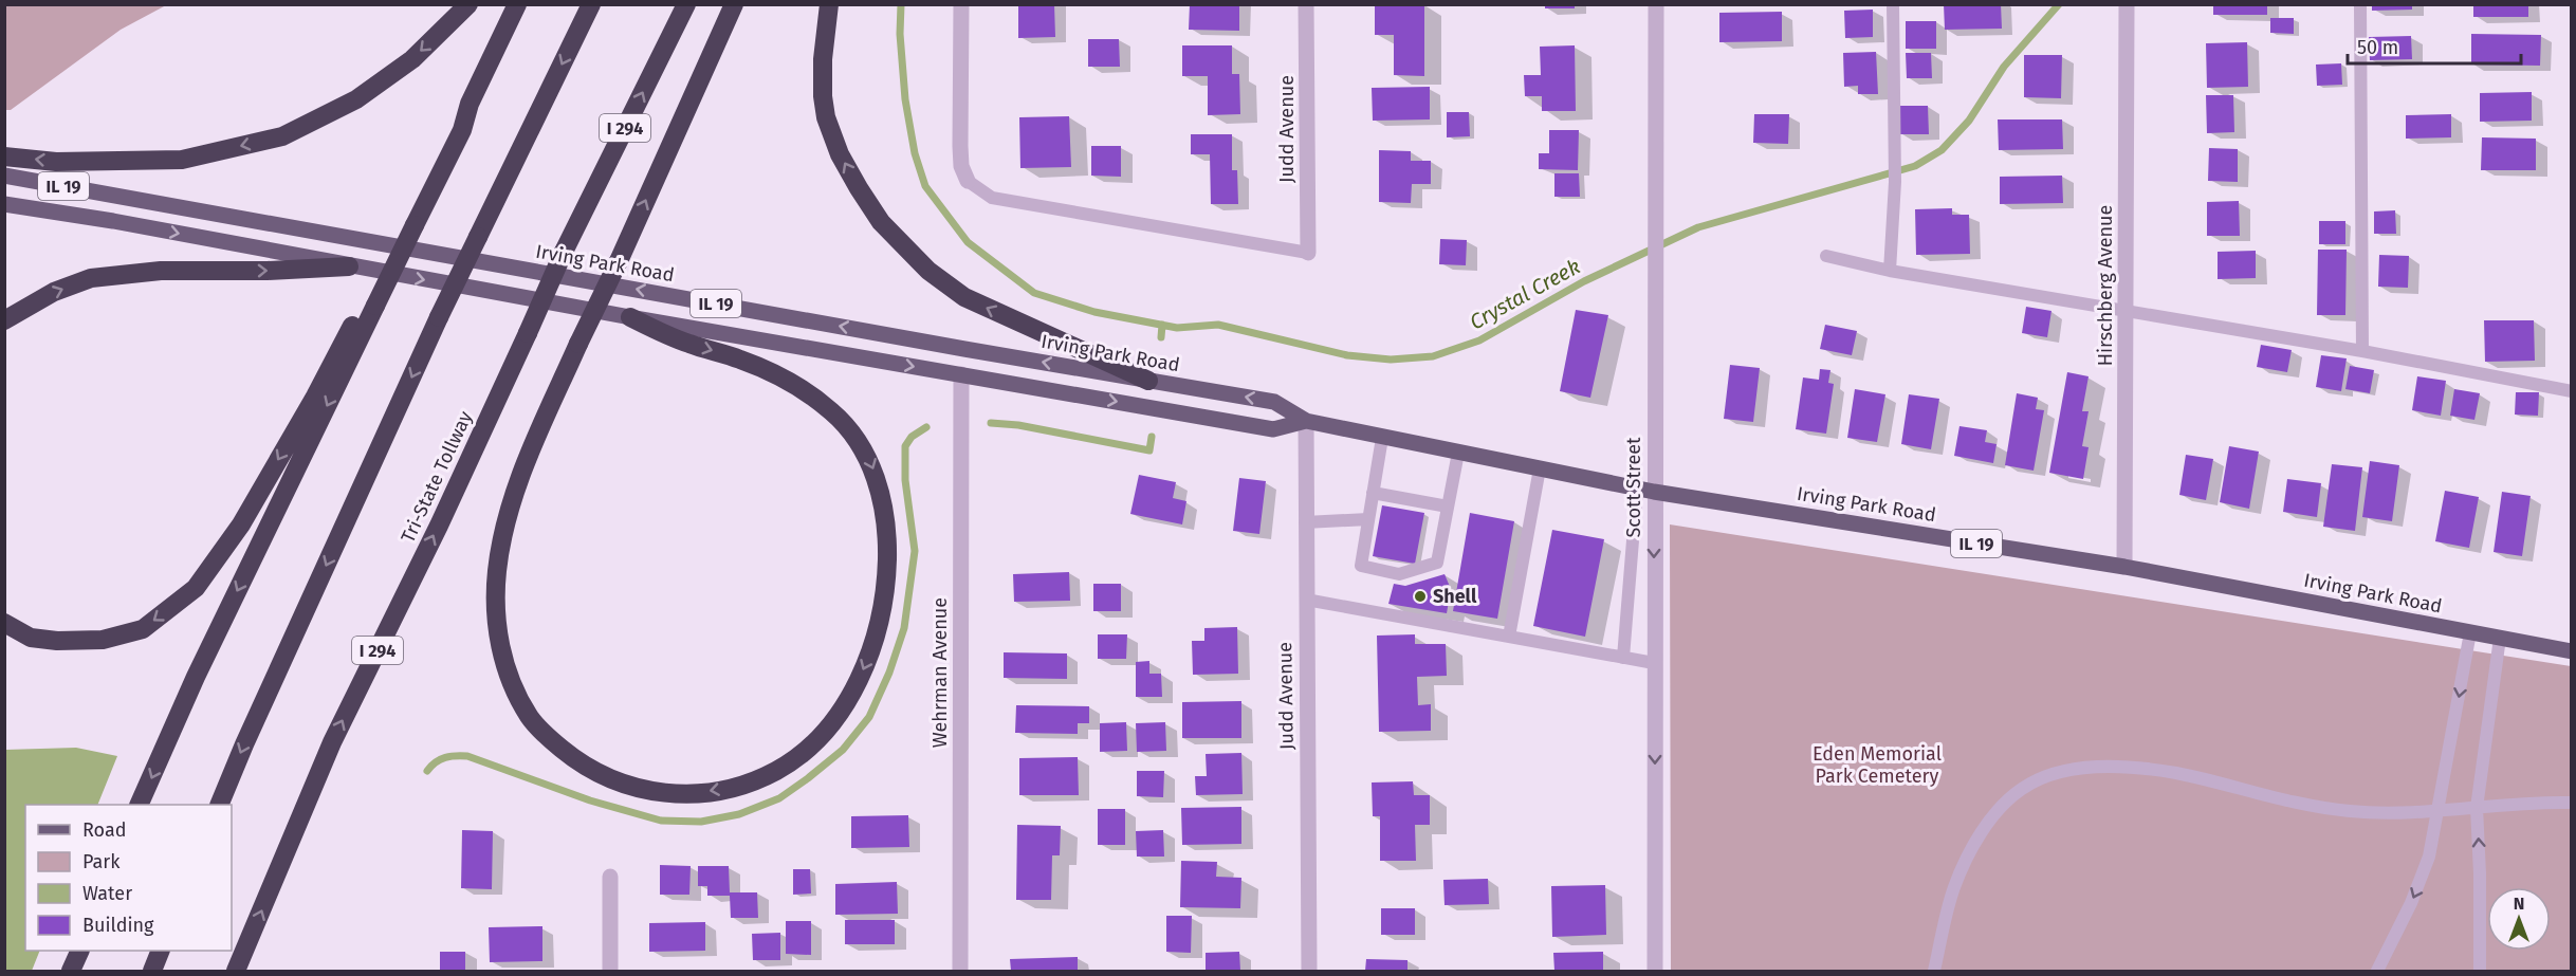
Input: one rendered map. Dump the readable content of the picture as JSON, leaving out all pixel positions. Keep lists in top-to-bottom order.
{
  "streets": {
    "highway": ["I 294", "Tri-State Tollway"],
    "main road": ["IL 19", "Irving Park Road"],
    "street": [
      "Judd Avenue",
      "Hirschberg Avenue",
      "Scott Street",
      "Wehrman Avenue"
    ]
  },
  "crossings": [
    ["Judd Avenue", "Irving Park Road"],
    ["Irving Park Road", "Hirschberg Avenue"],
    ["Irving Park Road", "Scott Street"],
    ["Irving Park Road", "Wehrman Avenue"]
  ],
  "one_way": ["Scott Street"],
  "water": ["Crystal Creek"],
  "parks": ["Eden Memorial Park Cemetery"],
  "places": ["Shell"],
  "legend": [
    "Road",
    "Park",
    "Water",
    "Building"
  ],
  "scale_bar": "50 m",
  "north": "top"
}
